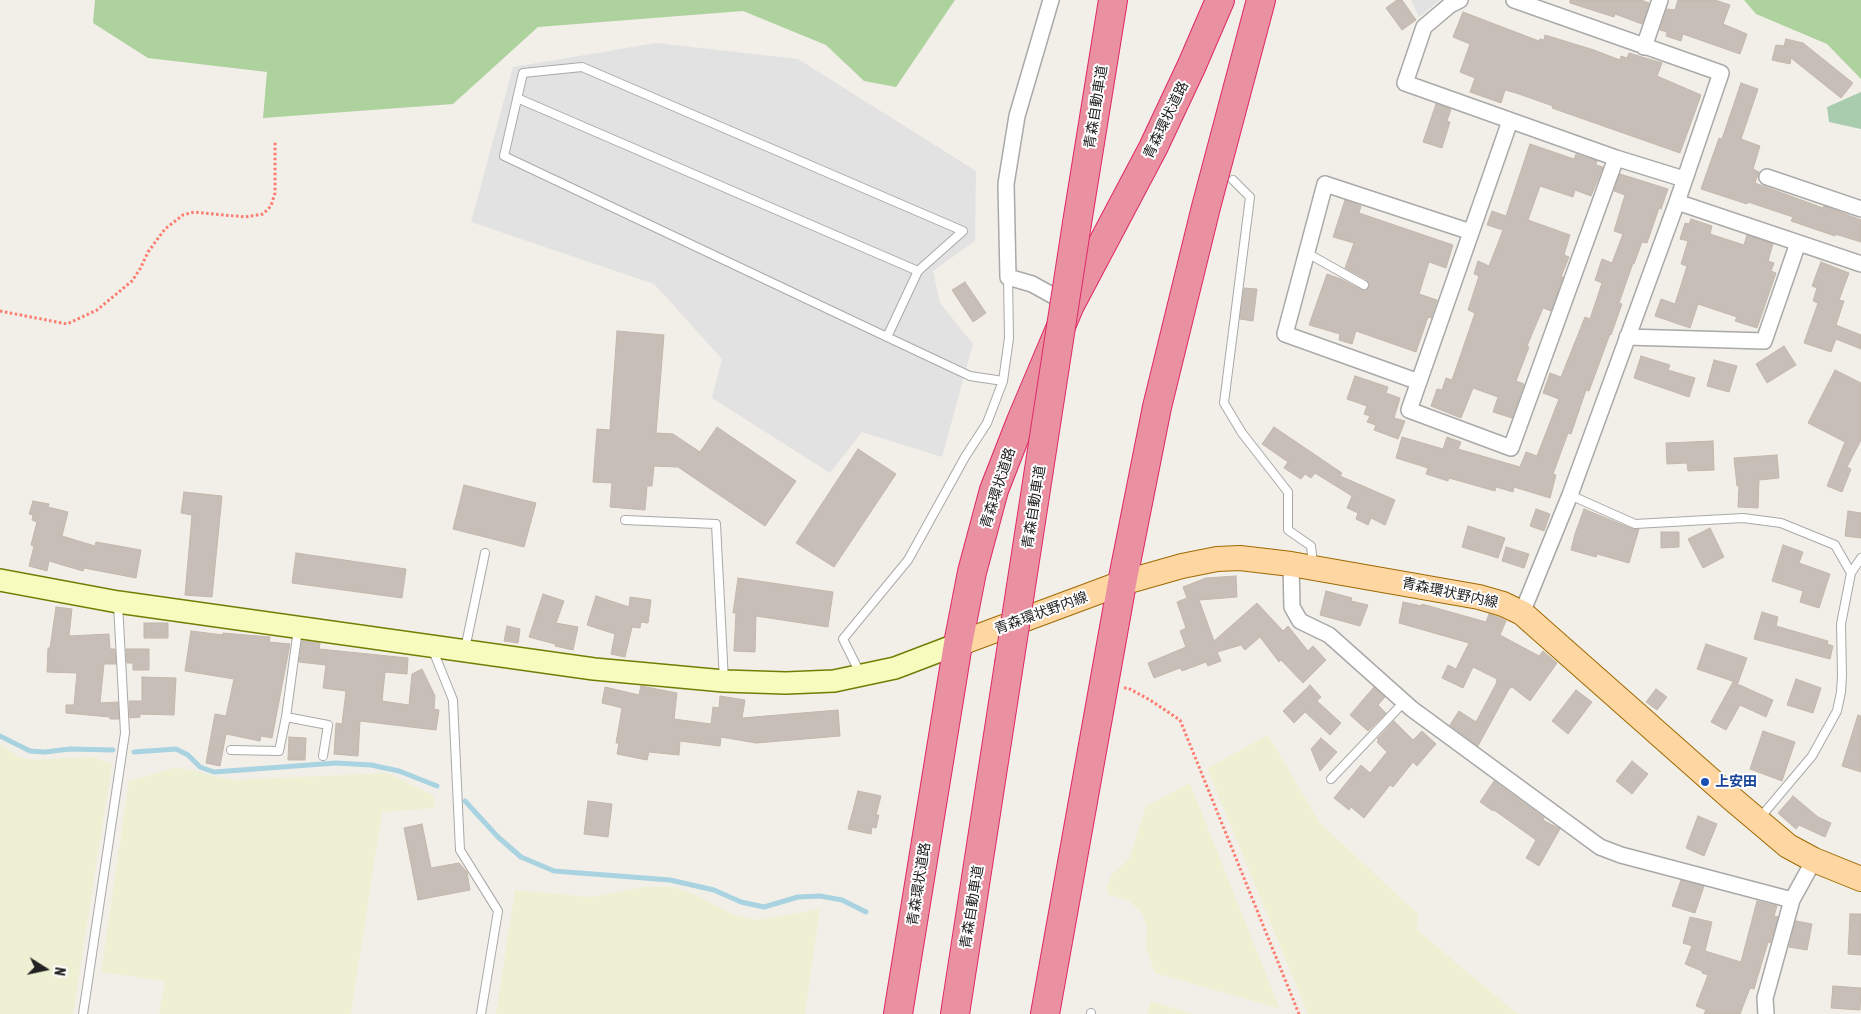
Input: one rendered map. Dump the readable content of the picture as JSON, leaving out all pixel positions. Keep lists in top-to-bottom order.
{
  "streets": {
    "highway": ["青森自動車道", "青森環状道路"],
    "main road": ["青森環状野内線"]
  },
  "crossings": [
    ["青森環状道路", "青森環状野内線"]
  ],
  "places": ["上安田"],
  "north": "right"
}
